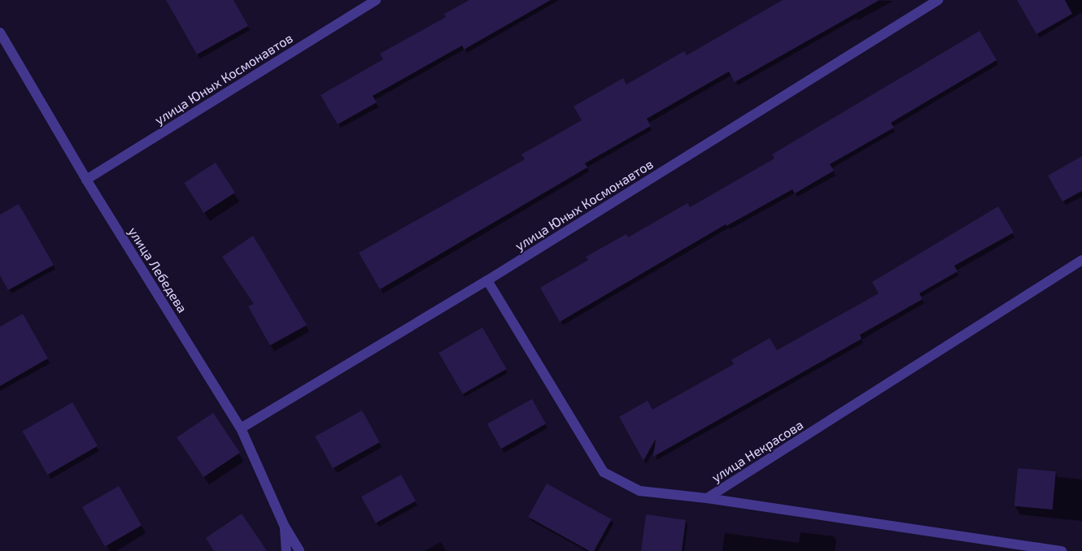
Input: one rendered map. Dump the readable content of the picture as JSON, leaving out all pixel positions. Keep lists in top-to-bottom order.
{
  "streets": {
    "street": ["улица Юных Космонавтов", "улица Лебедева", "улица Некрасова"]
  },
  "crossings": [
    ["улица Юных Космонавтов", "улица Лебедева"]
  ]
}
